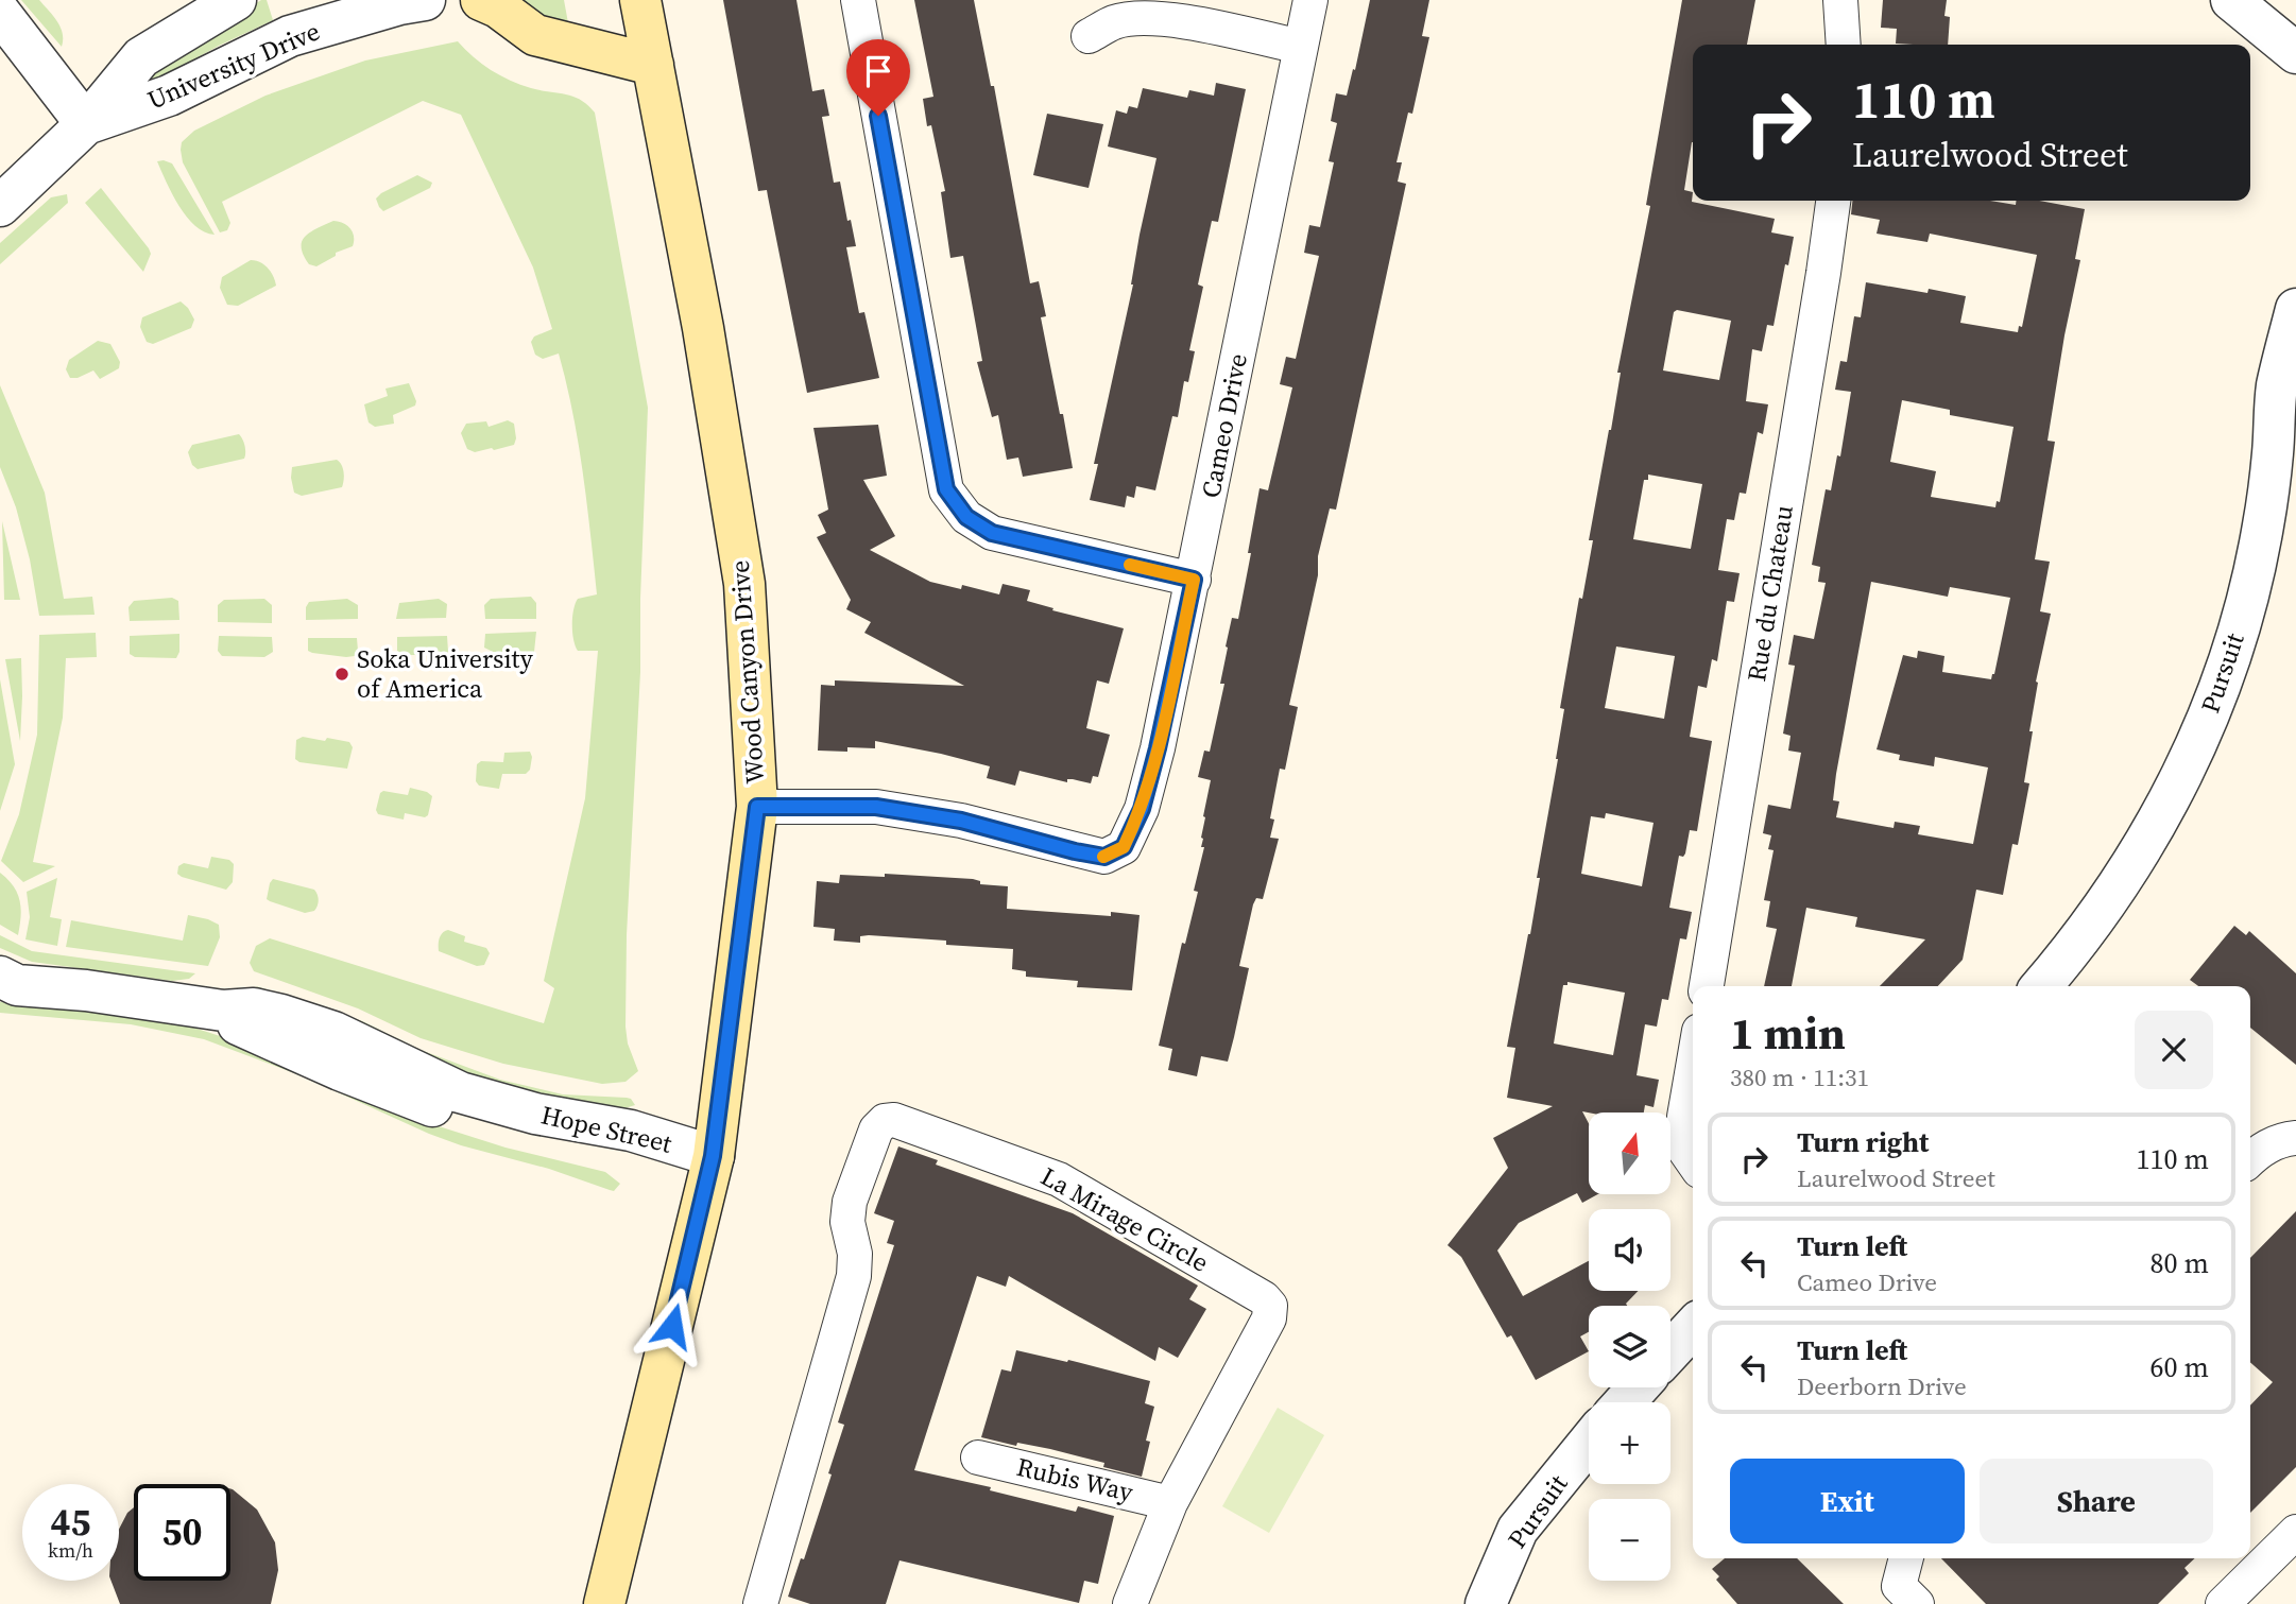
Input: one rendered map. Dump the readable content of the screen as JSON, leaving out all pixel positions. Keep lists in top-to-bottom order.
{
  "streets": {
    "main road": ["Wood Canyon Drive"],
    "street": [
      "University Drive",
      "Cameo Drive",
      "Rue du Chateau",
      "Pursuit",
      "Hope Street",
      "La Mirage Circle",
      "Rubis Way"
    ]
  },
  "crossings": [
    ["Cameo Drive", "Wood Canyon Drive"],
    ["Wood Canyon Drive", "Hope Street"],
    ["La Mirage Circle", "Rubis Way"]
  ],
  "places": ["Soka University of America"],
  "north": "top",
  "page": {
    "turn": ["110 m", "Laurelwood Street"],
    "heading": ["1 min", "380 m · 11:31"],
    "map_buttons": ["+", "−"],
    "list": [
      {
        "name": "Turn right",
        "note": "Laurelwood Street",
        "value": "110 m"
      },
      {
        "name": "Turn left",
        "note": "Cameo Drive",
        "value": "80 m"
      },
      {
        "name": "Turn left",
        "note": "Deerborn Drive",
        "value": "60 m"
      }
    ],
    "buttons": ["Exit", "Share"],
    "speed": "45 km/h",
    "limit": "50"
  }
}
